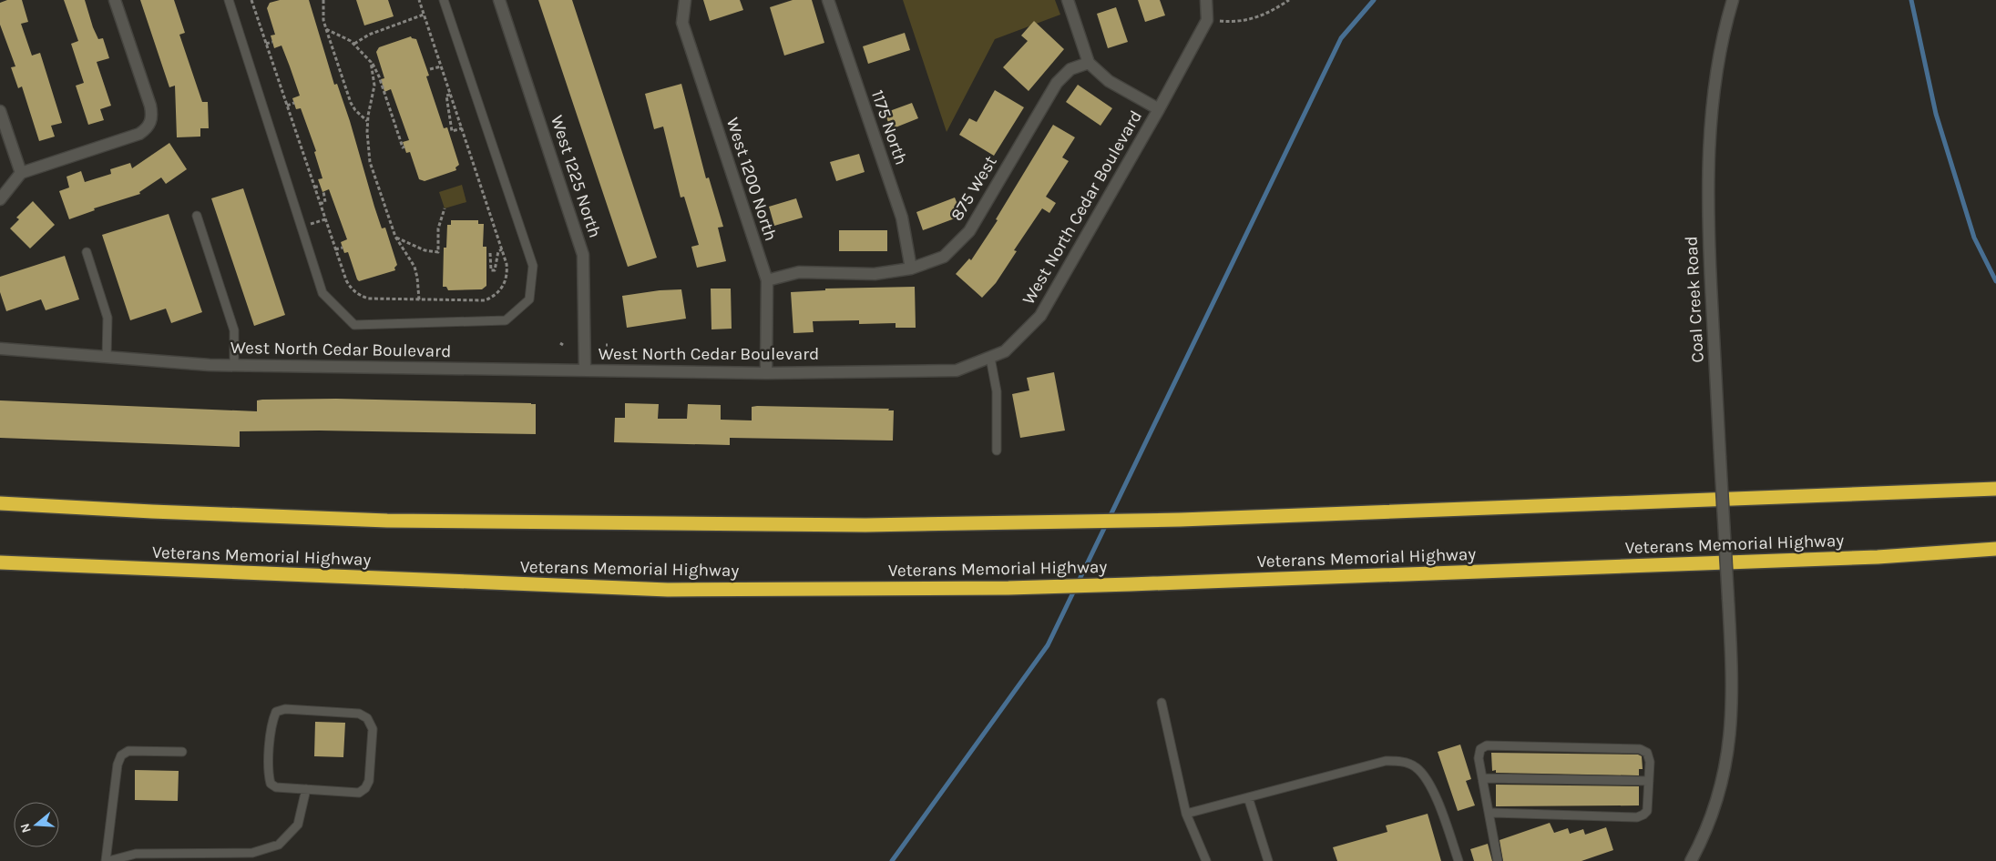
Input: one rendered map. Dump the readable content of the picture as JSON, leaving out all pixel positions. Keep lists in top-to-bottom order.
{
  "streets": {
    "highway": ["Veterans Memorial Highway"],
    "street": [
      "1175 North",
      "West 1225 North",
      "West 1200 North",
      "875 West",
      "West North Cedar Boulevard",
      "Coal Creek Road"
    ]
  },
  "crossings": [
    ["1175 North", "875 West"],
    ["West 1225 North", "West North Cedar Boulevard"],
    ["West 1200 North", "875 West"],
    ["West 1200 North", "West North Cedar Boulevard"]
  ],
  "north": "left"
}
